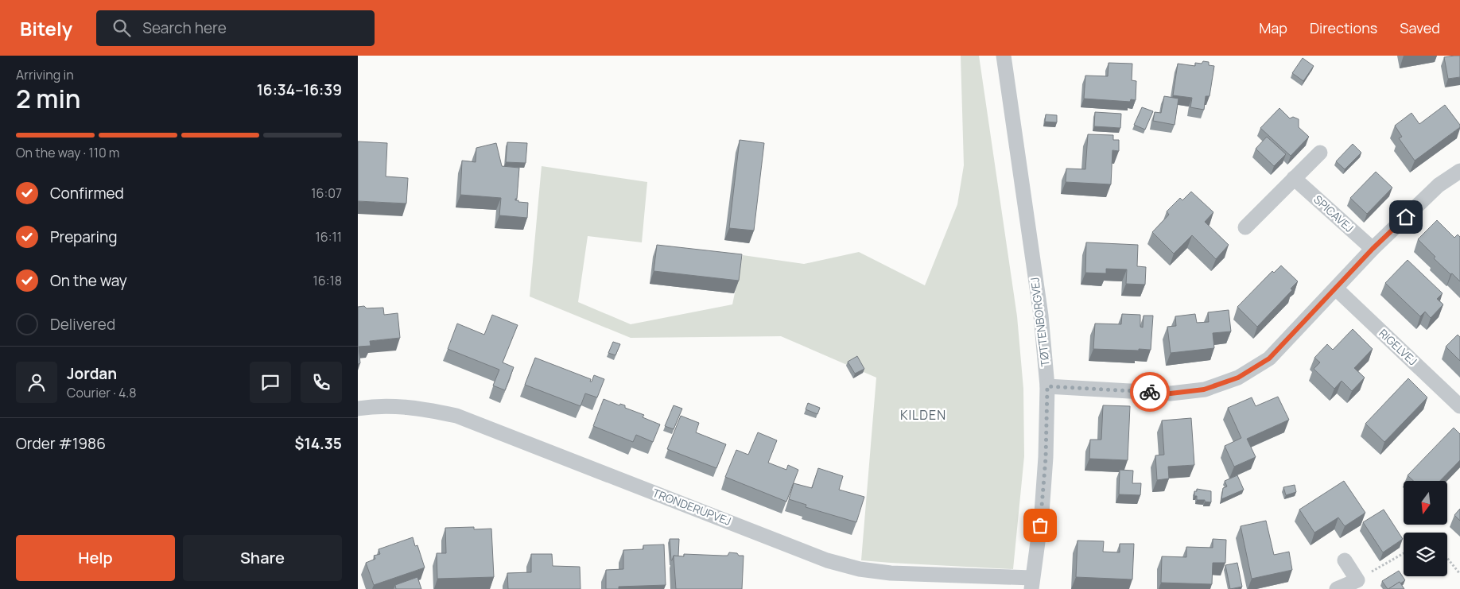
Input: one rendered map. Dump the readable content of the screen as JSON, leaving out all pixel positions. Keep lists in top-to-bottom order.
{
  "streets": {
    "street": [
      "SPICAVEJ",
      "TØTTENBORGVEJ",
      "RIGELVEJ",
      "TRONDERUPVEJ"
    ]
  },
  "crossings": [
    ["TØTTENBORGVEJ", "TRONDERUPVEJ"]
  ],
  "districts": ["KILDEN"],
  "north": "bottom",
  "page": {
    "header": "Bitely",
    "search": "Search here",
    "nav": ["Map", "Directions", "Saved"],
    "heading": ["2 min", "Arriving in", "16:34–16:39"],
    "panel": [
      "Jordan",
      "Courier · 4.8",
      "Order #1986",
      "$14.35"
    ],
    "bar": "On the way · 110 m",
    "list": [
      ["Confirmed", "16:07"],
      ["Preparing", "16:11"],
      ["On the way", "16:18"],
      "Delivered"
    ],
    "buttons": ["Help", "Share"]
  }
}
